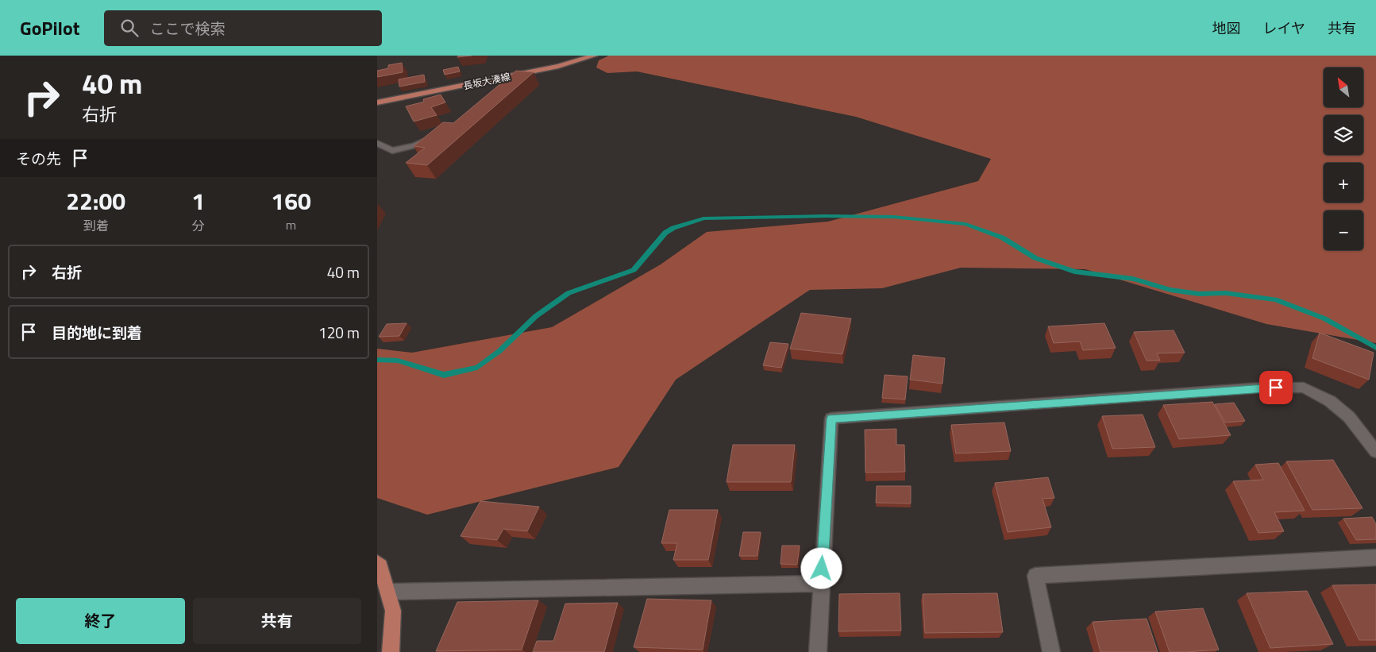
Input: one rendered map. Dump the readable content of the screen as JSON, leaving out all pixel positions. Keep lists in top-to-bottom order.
{
  "streets": {
    "main road": ["長坂大湊線"]
  },
  "north": "top left",
  "page": {
    "header": "GoPilot",
    "search": "ここで検索",
    "nav": ["地図", "レイヤ", "共有"],
    "turn": ["40 m", "右折"],
    "map_buttons": ["+", "−"],
    "then": "その先",
    "eta": [
      "22:00",
      "到着",
      "1",
      "分",
      "160",
      "m"
    ],
    "list": [
      {
        "name": "右折",
        "value": "40 m"
      },
      {
        "name": "目的地に到着",
        "value": "120 m"
      }
    ],
    "buttons": ["終了", "共有"]
  }
}
